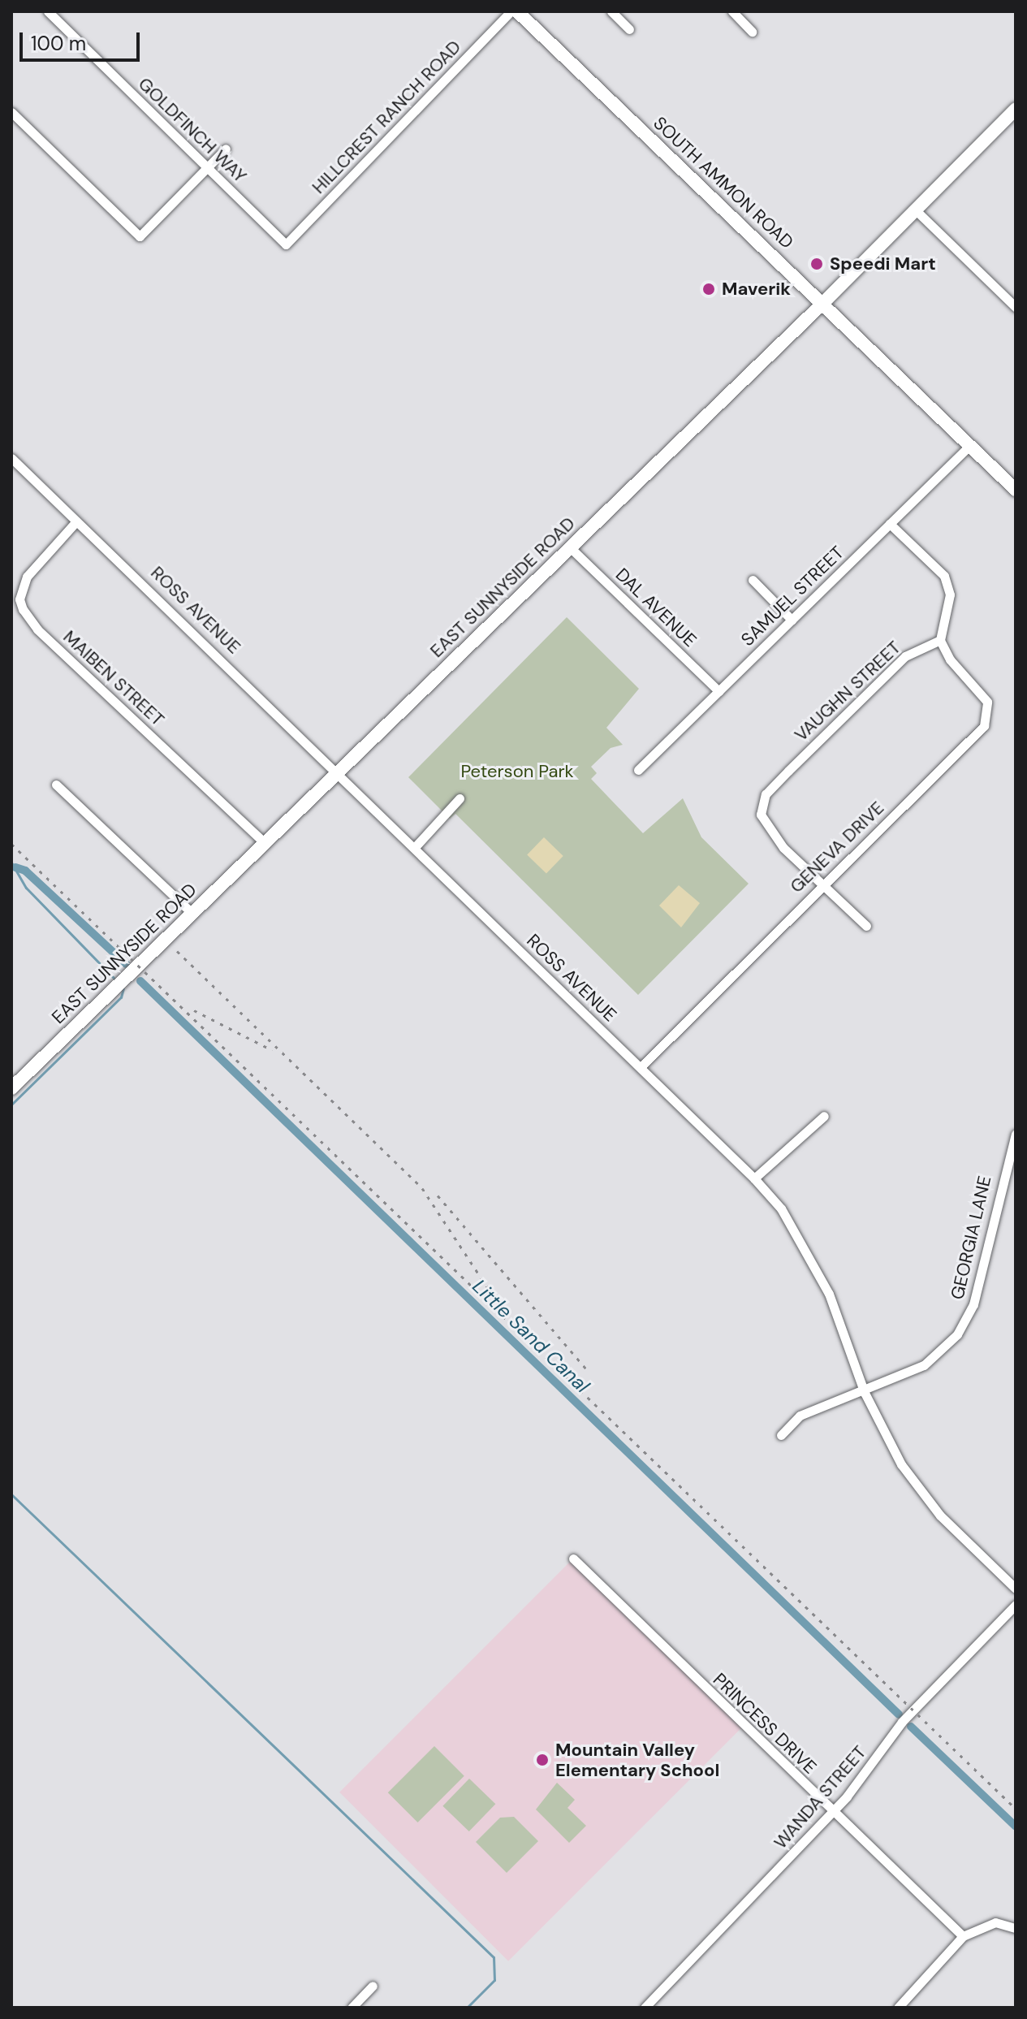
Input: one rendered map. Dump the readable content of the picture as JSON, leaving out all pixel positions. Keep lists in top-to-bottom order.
{
  "streets": {
    "main road": ["SOUTH AMMON ROAD", "EAST SUNNYSIDE ROAD"],
    "street": [
      "HILLCREST RANCH ROAD",
      "GOLDFINCH WAY",
      "SAMUEL STREET",
      "DAL AVENUE",
      "ROSS AVENUE",
      "MAIBEN STREET",
      "VAUGHN STREET",
      "GENEVA DRIVE",
      "GEORGIA LANE",
      "PRINCESS DRIVE",
      "WANDA STREET"
    ]
  },
  "crossings": [
    ["HILLCREST RANCH ROAD", "GOLDFINCH WAY"],
    ["SOUTH AMMON ROAD", "EAST SUNNYSIDE ROAD"],
    ["SOUTH AMMON ROAD", "SAMUEL STREET"],
    ["EAST SUNNYSIDE ROAD", "DAL AVENUE"],
    ["EAST SUNNYSIDE ROAD", "ROSS AVENUE"],
    ["EAST SUNNYSIDE ROAD", "MAIBEN STREET"],
    ["SAMUEL STREET", "DAL AVENUE"],
    ["ROSS AVENUE", "GENEVA DRIVE"],
    ["ROSS AVENUE", "GEORGIA LANE"],
    ["VAUGHN STREET", "GENEVA DRIVE"],
    ["PRINCESS DRIVE", "WANDA STREET"]
  ],
  "water": ["Little Sand Canal"],
  "parks": ["Peterson Park"],
  "places": ["Speedi Mart", "Maverik", "Mountain Valley Elementary School"],
  "scale_bar": "100 m"
}
